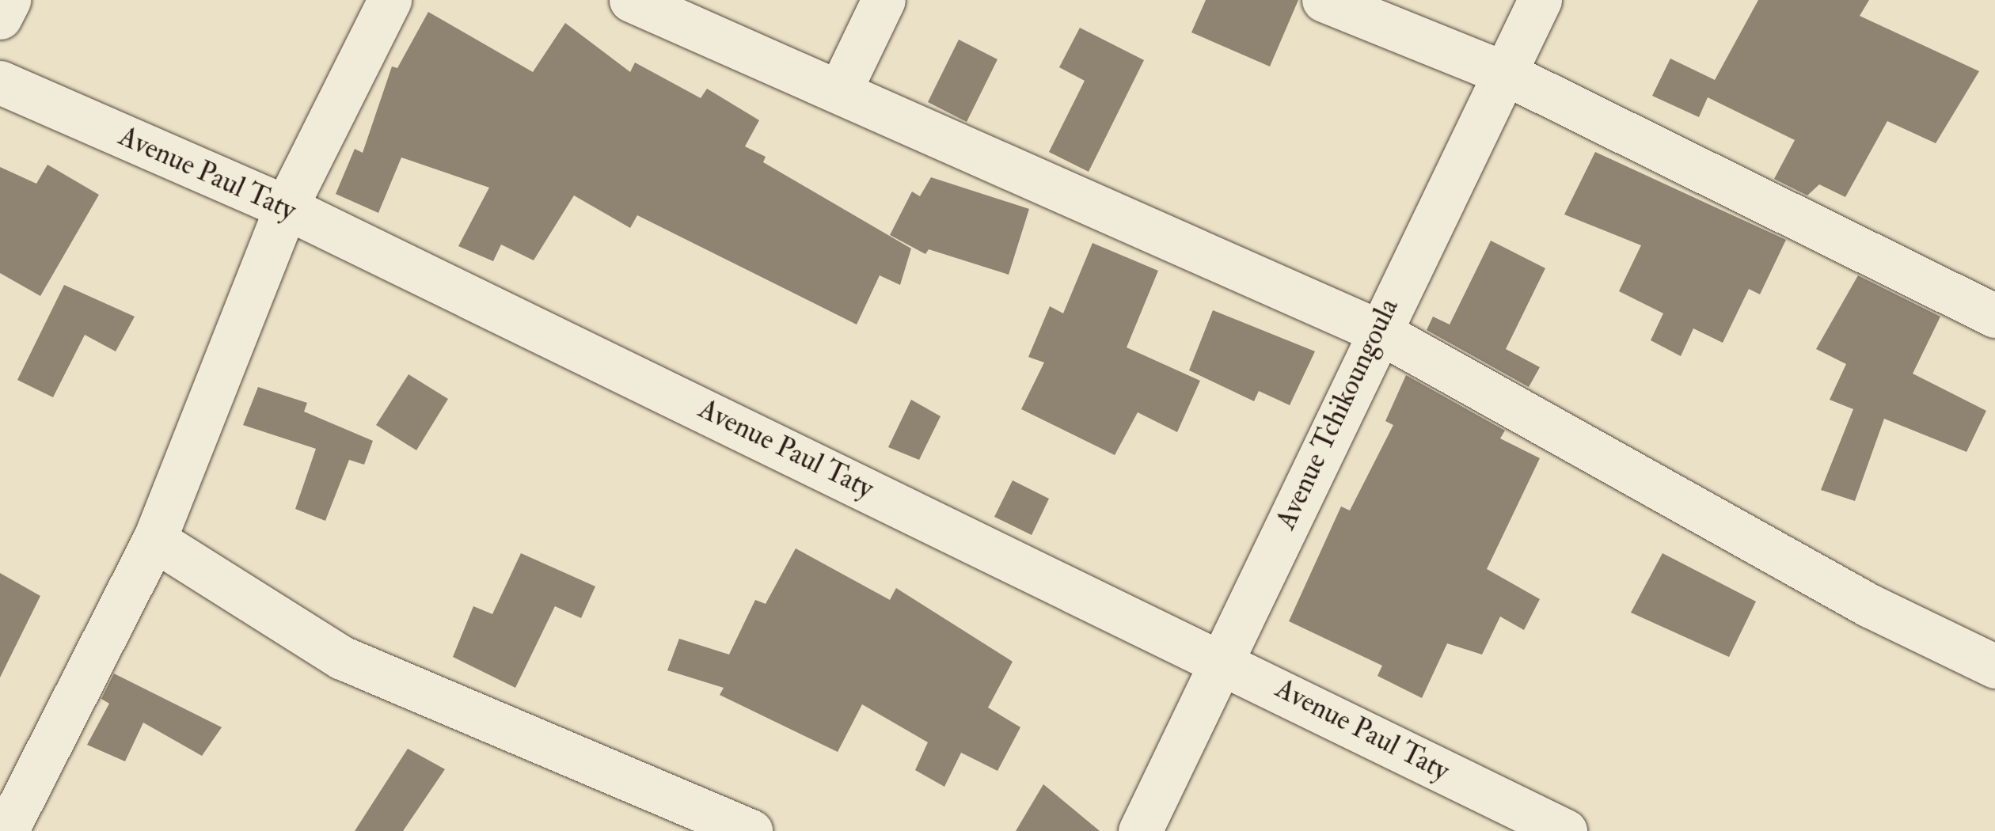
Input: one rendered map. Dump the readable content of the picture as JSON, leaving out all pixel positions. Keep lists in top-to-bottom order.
{
  "streets": {
    "street": ["Avenue Paul Taty", "Avenue Tchikoungoula"]
  },
  "crossings": [
    ["Avenue Paul Taty", "Avenue Tchikoungoula"]
  ]
}
